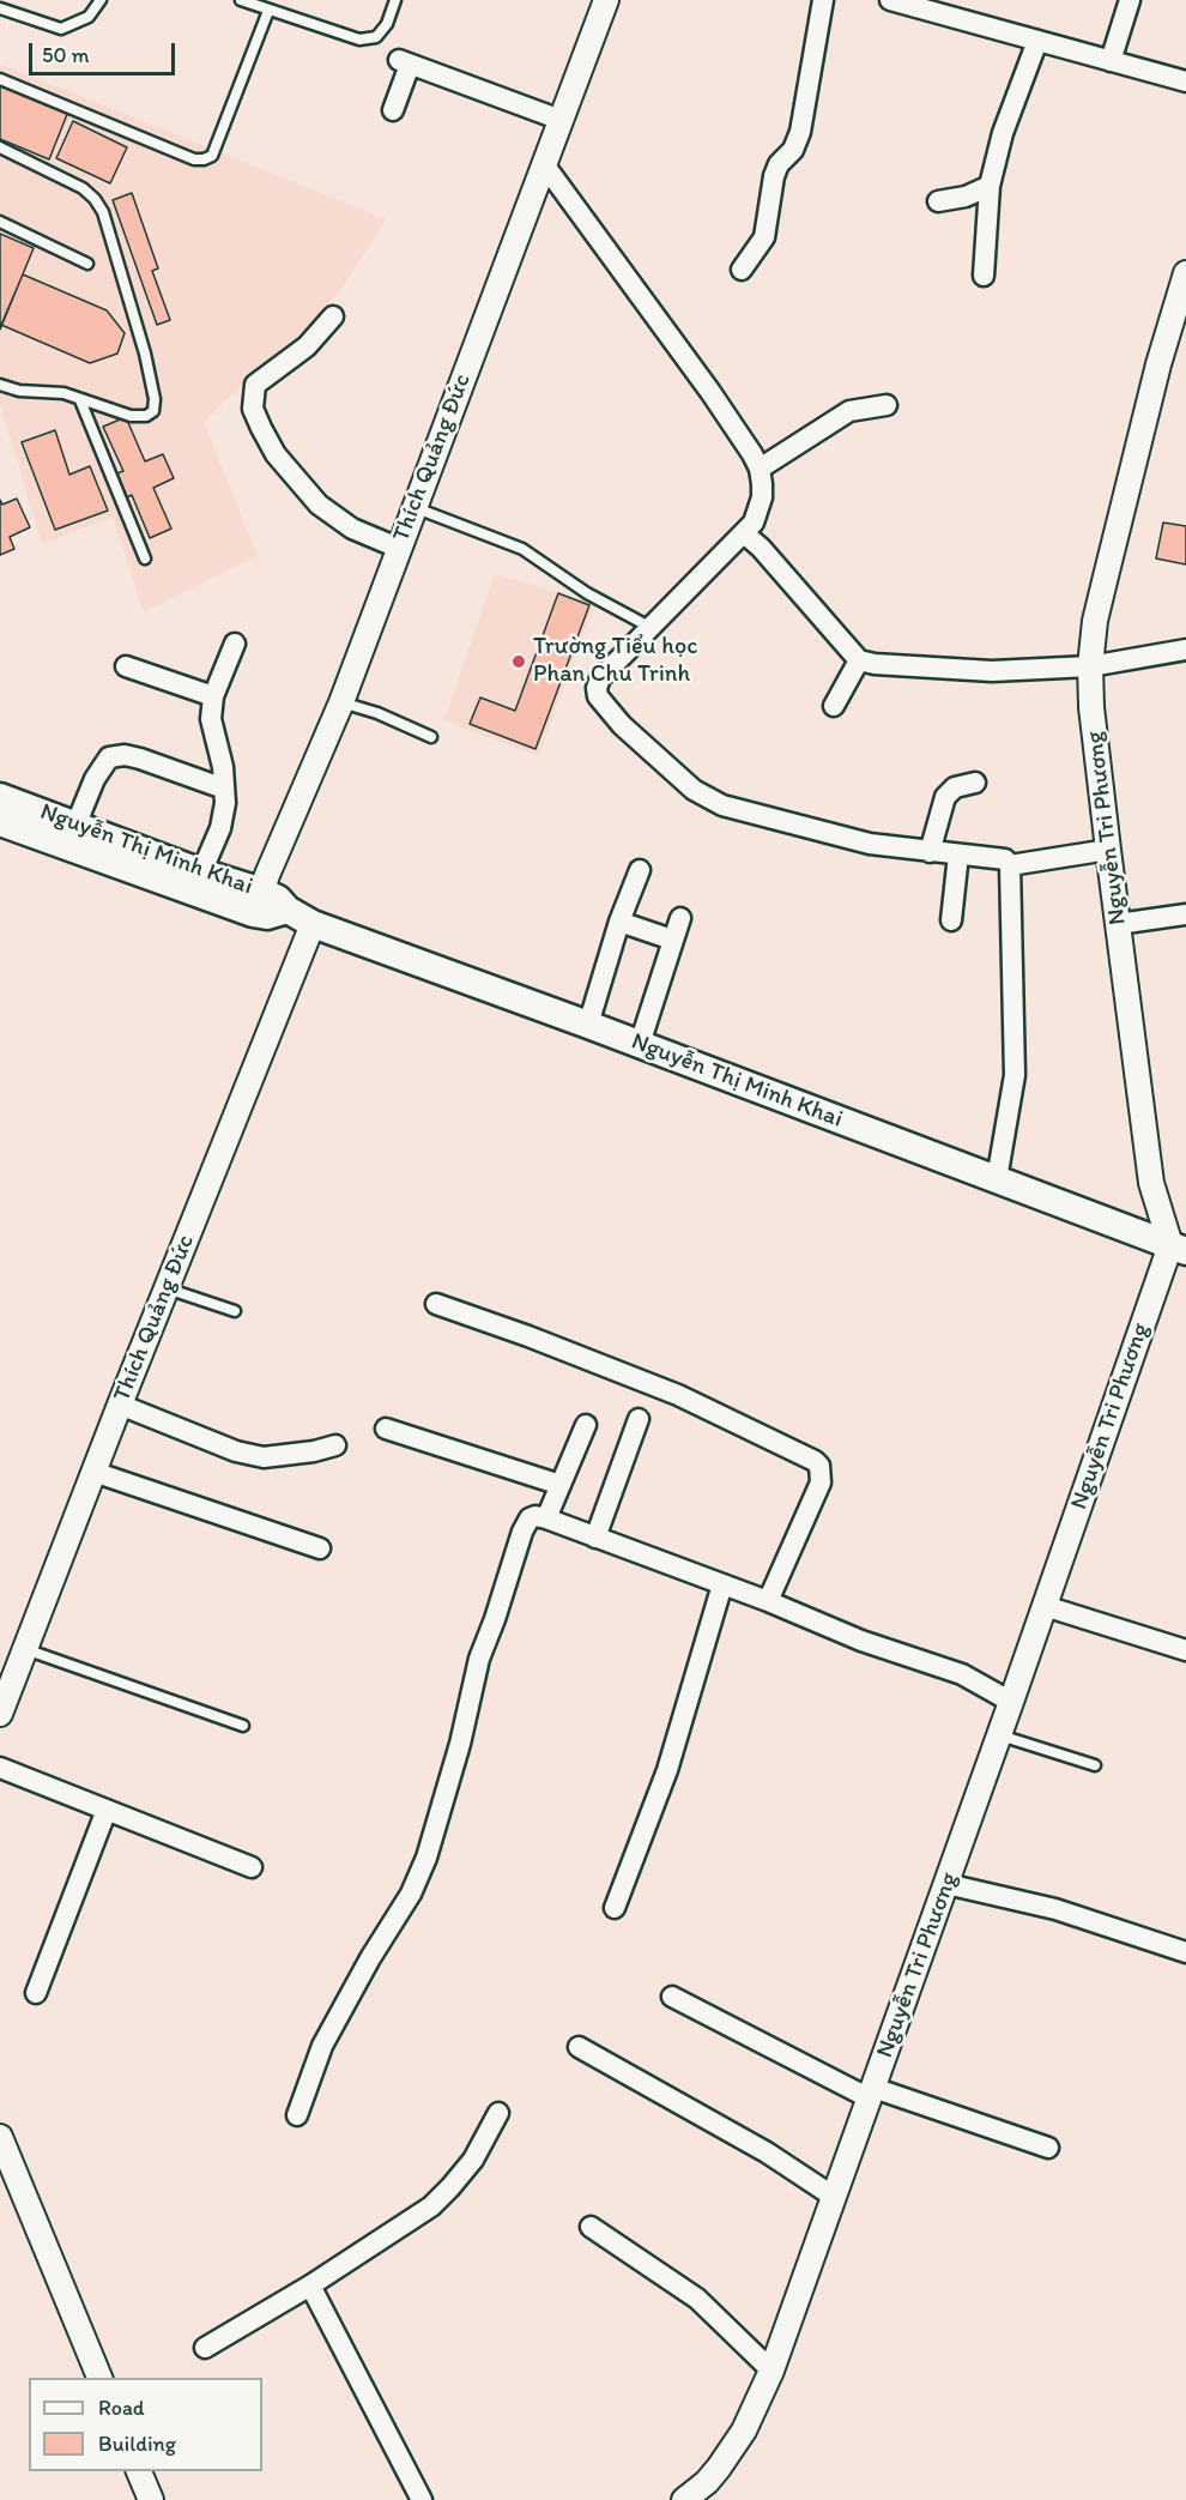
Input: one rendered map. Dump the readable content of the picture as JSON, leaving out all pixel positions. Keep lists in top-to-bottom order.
{
  "streets": {
    "main road": ["Nguyễn Thị Minh Khai"],
    "street": ["Thích Quảng Đức", "Nguyễn Tri Phương"]
  },
  "crossings": [
    ["Thích Quảng Đức", "Nguyễn Thị Minh Khai"],
    ["Nguyễn Tri Phương", "Nguyễn Thị Minh Khai"]
  ],
  "places": ["Trường Tiểu học Phan Chu Trinh"],
  "legend": ["Road", "Building"],
  "scale_bar": "50 m"
}
